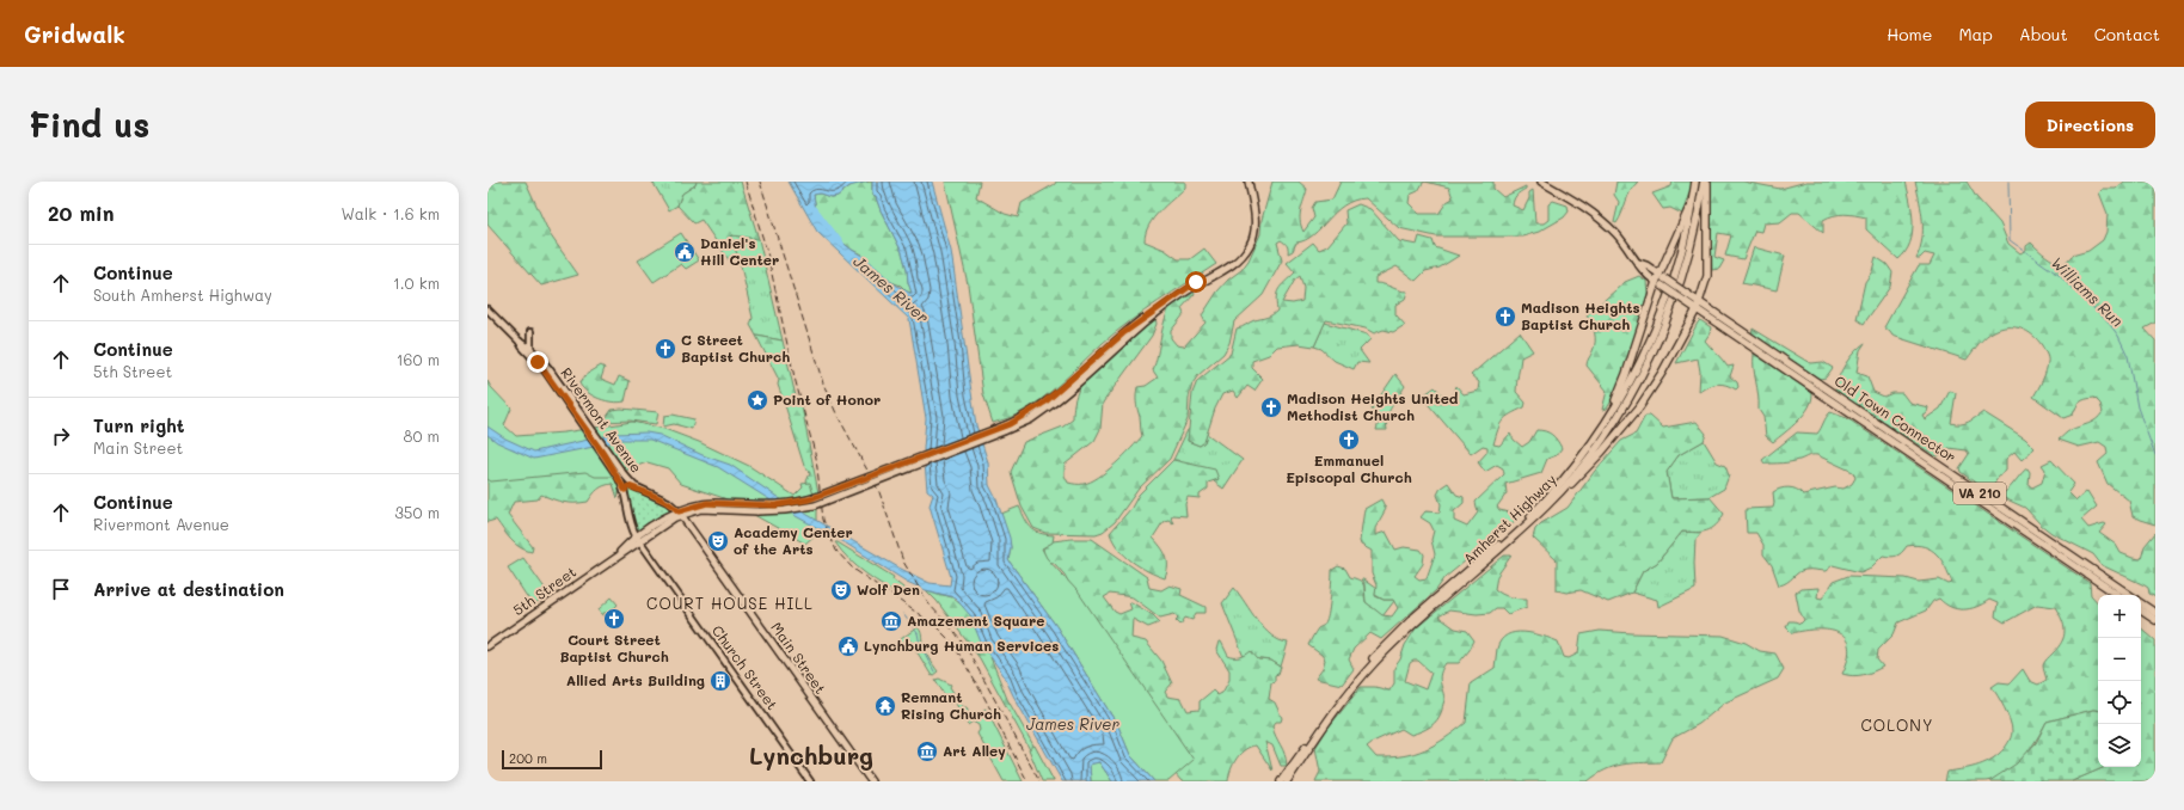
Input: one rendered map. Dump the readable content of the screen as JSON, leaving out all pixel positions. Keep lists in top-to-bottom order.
{
  "streets": {
    "highway": ["Old Town Connector", "VA 210", "Amherst Highway"],
    "main road": [
      "Rivermont Avenue",
      "5th Street",
      "Main Street",
      "Church Street"
    ]
  },
  "crossings": [
    ["Rivermont Avenue", "Main Street"],
    ["Rivermont Avenue", "Church Street"],
    ["5th Street", "Main Street"],
    ["5th Street", "Church Street"]
  ],
  "districts": ["COURT HOUSE HILL", "COLONY", "Lynchburg"],
  "water": ["James River", "Williams Run"],
  "places": {
    "public building": ["Daniel's Hill Center", "Lynchburg Human Services"],
    "church": [
      "Madison Heights Baptist Church",
      "C Street Baptist Church",
      "Madison Heights United Methodist Church",
      "Emmanuel Episcopal Church",
      "Court Street Baptist Church"
    ],
    "place": ["Point of Honor"],
    "theatre": ["Academy Center of the Arts", "Wolf Den"],
    "museum": ["Amazement Square", "Art Alley"],
    "building": ["Allied Arts Building"],
    "temple": ["Remnant Rising Church"]
  },
  "scale_bar": "200 m",
  "page": {
    "header": "Gridwalk",
    "nav": [
      "Home",
      "Map",
      "About",
      "Contact"
    ],
    "buttons": "Directions",
    "title": "Find us",
    "heading": ["20 min", "Walk · 1.6 km"],
    "list": [
      ["Continue", "South Amherst Highway", "1.0 km"],
      ["Continue", "5th Street", "160 m"],
      ["Turn right", "Main Street", "80 m"],
      ["Continue", "Rivermont Avenue", "350 m"],
      "Arrive at destination"
    ],
    "map_buttons": ["+", "−"],
    "scale": "200 m"
  }
}
